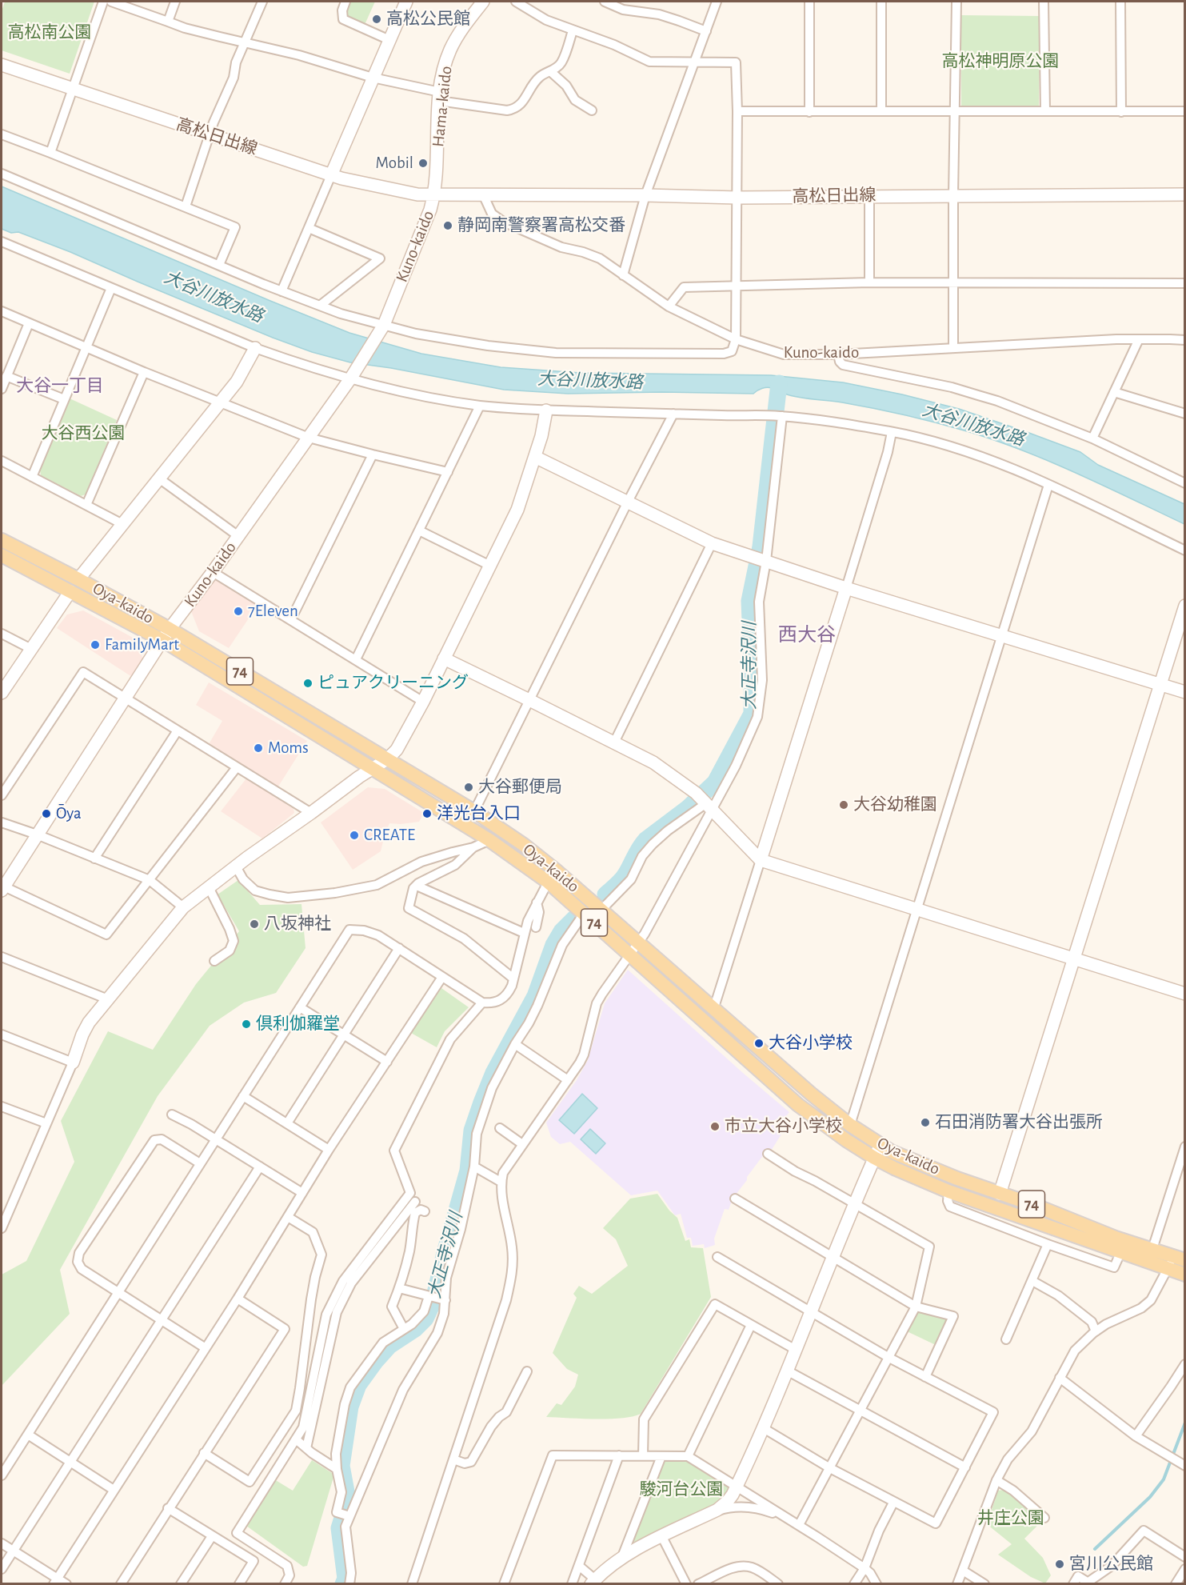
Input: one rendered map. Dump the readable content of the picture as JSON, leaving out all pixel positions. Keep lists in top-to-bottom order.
{
  "streets": {
    "main road": ["Oya-kaido", "74"],
    "street": ["Hama-kaido", "高松日出線", "Kuno-kaido"]
  },
  "crossings": [
    ["Hama-kaido", "高松日出線"],
    ["Hama-kaido", "Kuno-kaido"],
    ["高松日出線", "Kuno-kaido"],
    ["Kuno-kaido", "Oya-kaido"]
  ],
  "districts": ["大谷一丁目", "西大谷"],
  "water": ["大谷川放水路", "大正寺沢川"],
  "parks": [
    "高松南公園",
    "高松神明原公園",
    "大谷西公園",
    "駿河台公園",
    "井庄公園"
  ],
  "places": [
    "高松公民館",
    "Mobil",
    "静岡南警察署高松交番",
    "7Eleven",
    "FamilyMart",
    "ピュアクリーニング",
    "Moms",
    "大谷郵便局",
    "大谷幼稚園",
    "Ōya",
    "洋光台入口",
    "CREATE",
    "八坂神社",
    "倶利伽羅堂",
    "大谷小学校",
    "石田消防署大谷出張所",
    "市立大谷小学校",
    "宮川公民館"
  ]
}
